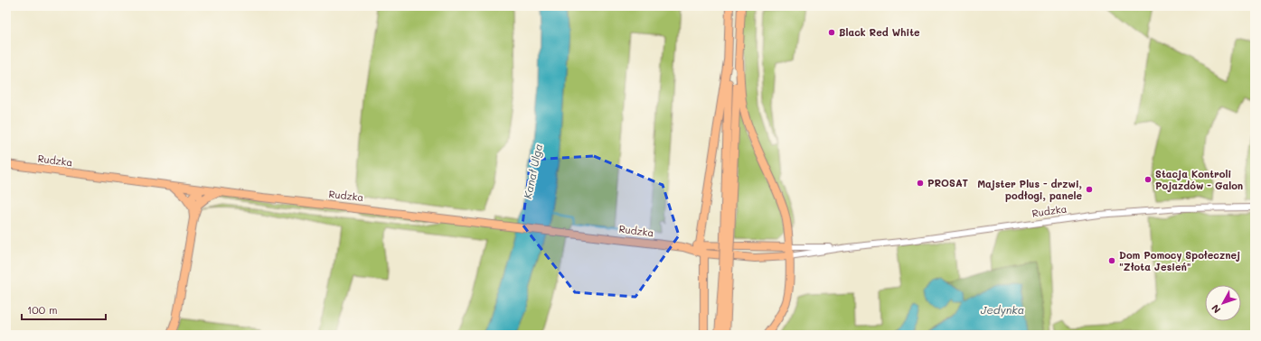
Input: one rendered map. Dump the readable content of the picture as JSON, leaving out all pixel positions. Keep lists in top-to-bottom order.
{
  "streets": {
    "main road": ["Rudzka"]
  },
  "water": ["Kanał Ulga", "Jedynka"],
  "places": [
    "Black Red White",
    "Stacja Kontroli Pojazdów - Galon",
    "PROSAT",
    "Majster Plus - drzwi, podłogi, panele",
    "Dom Pomocy Społecznej \"Złota Jesień\""
  ],
  "scale_bar": "100 m",
  "north": "bottom left"
}
